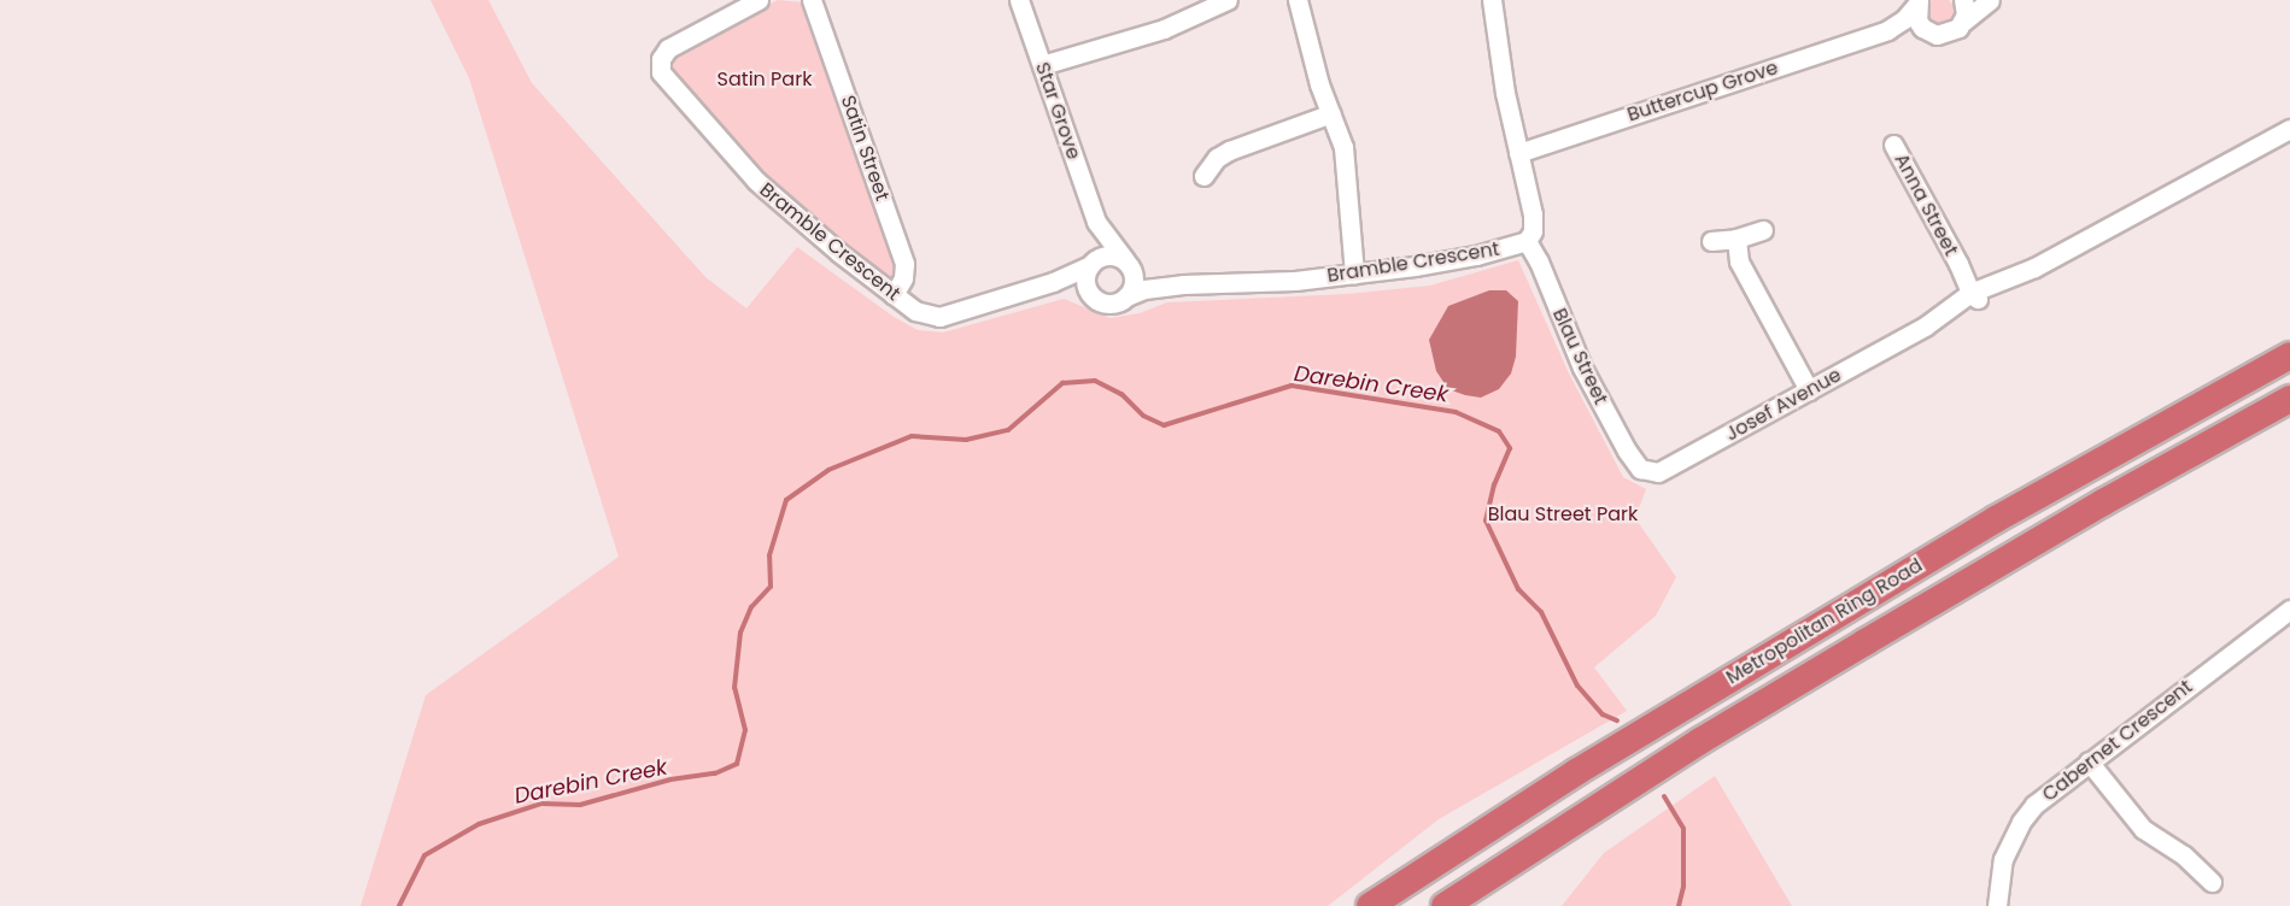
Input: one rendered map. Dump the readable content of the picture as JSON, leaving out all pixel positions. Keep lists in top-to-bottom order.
{
  "streets": {
    "highway": ["Metropolitan Ring Road"],
    "street": [
      "Buttercup Grove",
      "Star Grove",
      "Satin Street",
      "Anna Street",
      "Bramble Crescent",
      "Blau Street",
      "Josef Avenue",
      "Cabernet Crescent"
    ]
  },
  "crossings": [
    ["Buttercup Grove", "Bramble Crescent"],
    ["Star Grove", "Bramble Crescent"],
    ["Satin Street", "Bramble Crescent"],
    ["Anna Street", "Josef Avenue"],
    ["Bramble Crescent", "Blau Street"],
    ["Blau Street", "Josef Avenue"]
  ],
  "water": ["Darebin Creek"],
  "parks": ["Satin Park", "Blau Street Park"]
}
